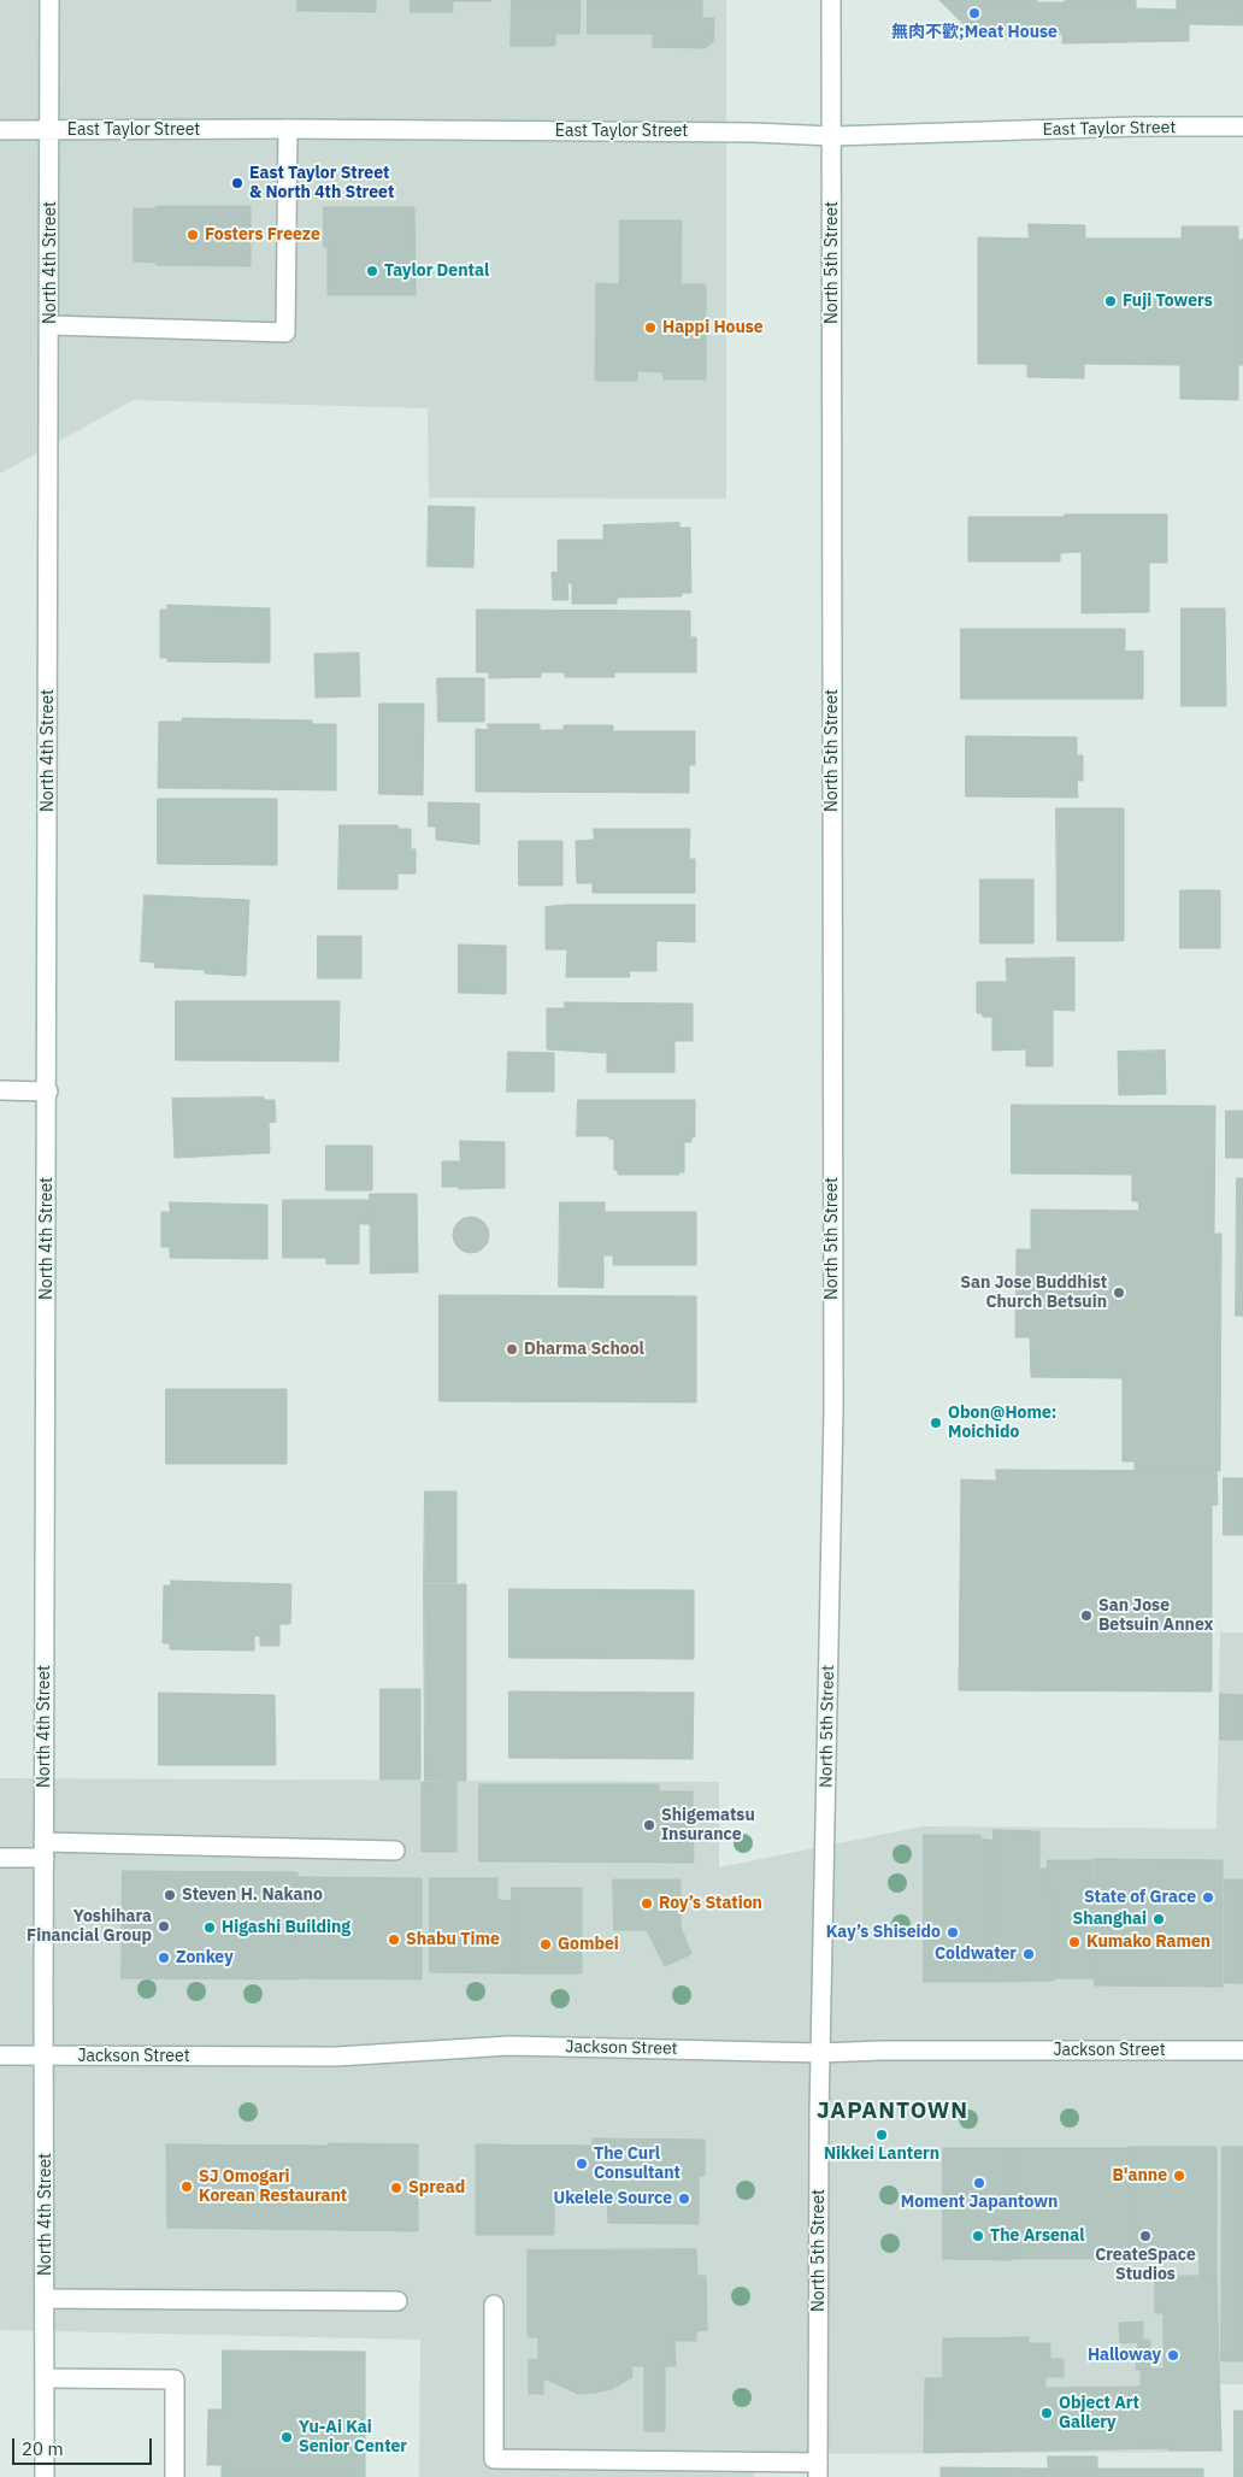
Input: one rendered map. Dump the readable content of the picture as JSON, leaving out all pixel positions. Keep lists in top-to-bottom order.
{
  "streets": {
    "main road": [
      "East Taylor Street",
      "North 4th Street",
      "North 5th Street",
      "Jackson Street"
    ]
  },
  "crossings": [
    ["East Taylor Street", "North 4th Street"],
    ["East Taylor Street", "North 5th Street"],
    ["North 4th Street", "Jackson Street"],
    ["North 5th Street", "Jackson Street"]
  ],
  "districts": ["JAPANTOWN"],
  "places": [
    "無肉不歡;Meat House",
    "East Taylor Street & North 4th Street",
    "Fosters Freeze",
    "Taylor Dental",
    "Fuji Towers",
    "Happi House",
    "San Jose Buddhist Church Betsuin",
    "Dharma School",
    "Obon@Home: Moichido",
    "San Jose Betsuin Annex",
    "Shigematsu Insurance",
    "Steven H. Nakano",
    "State of Grace",
    "Roy’s Station",
    "Shanghai",
    "Yoshihara Financial Group",
    "Higashi Building",
    "Kay’s Shiseido",
    "Shabu Time",
    "Kumako Ramen",
    "Gombei",
    "Coldwater",
    "Zonkey",
    "Nikkei Lantern",
    "The Curl Consultant",
    "B'anne",
    "Moment Japantown",
    "SJ Omogari Korean Restaurant",
    "Spread",
    "Ukelele Source",
    "The Arsenal",
    "CreateSpace Studios",
    "Halloway",
    "Object Art Gallery",
    "Yu-Ai Kai Senior Center"
  ],
  "scale_bar": "20 m"
}
